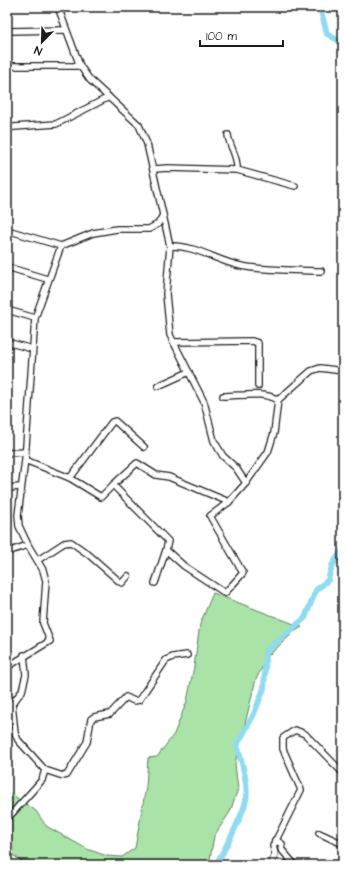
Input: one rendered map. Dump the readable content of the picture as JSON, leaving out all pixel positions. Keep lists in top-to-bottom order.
{
  "scale_bar": "100 m",
  "north": "bottom left"
}
